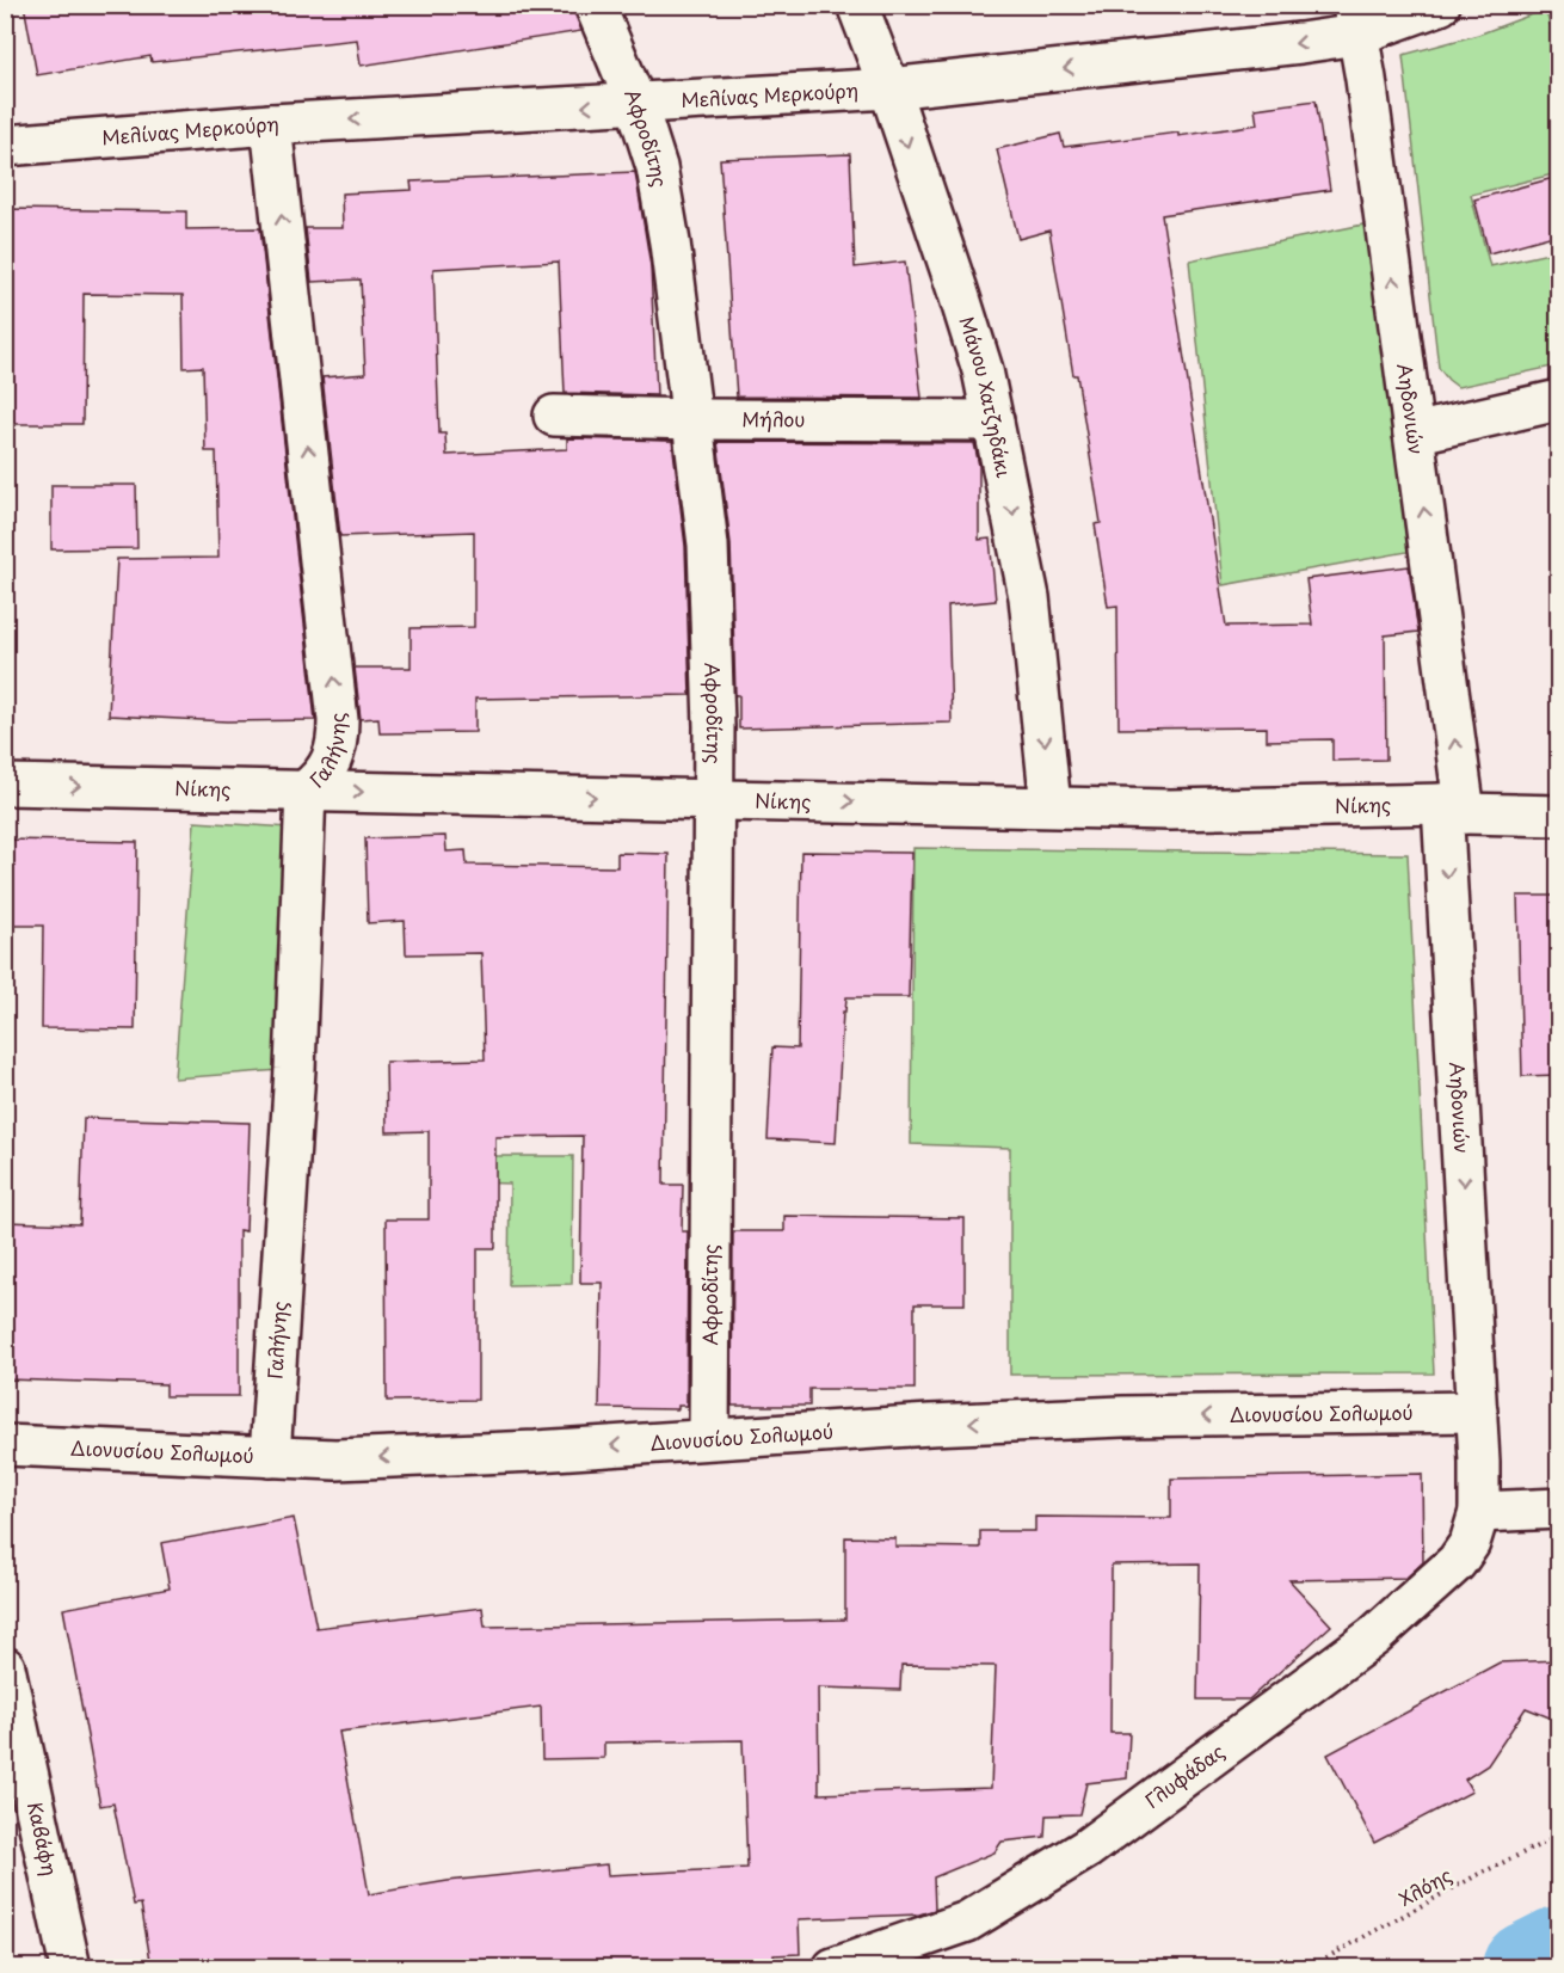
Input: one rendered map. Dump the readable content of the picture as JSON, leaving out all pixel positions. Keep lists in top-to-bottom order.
{
  "streets": {
    "street": [
      "Μελίνας Μερκούρη",
      "Αφροδίτης",
      "Μάνου Χατζηδάκι",
      "Αηδονιών",
      "Μήλου",
      "Γαλήνης",
      "Νίκης",
      "Διονυσίου Σολωμού",
      "Γλυφάδας",
      "Καβάφη"
    ],
    "path": ["Χλόης"]
  },
  "crossings": [
    ["Μελίνας Μερκούρη", "Αφροδίτης"],
    ["Μελίνας Μερκούρη", "Μάνου Χατζηδάκι"],
    ["Μελίνας Μερκούρη", "Αηδονιών"],
    ["Μελίνας Μερκούρη", "Γαλήνης"],
    ["Αφροδίτης", "Μήλου"],
    ["Αφροδίτης", "Νίκης"],
    ["Αφροδίτης", "Διονυσίου Σολωμού"],
    ["Μάνου Χατζηδάκι", "Μήλου"],
    ["Μάνου Χατζηδάκι", "Νίκης"],
    ["Αηδονιών", "Νίκης"],
    ["Αηδονιών", "Διονυσίου Σολωμού"],
    ["Αηδονιών", "Γλυφάδας"],
    ["Γαλήνης", "Νίκης"],
    ["Γαλήνης", "Διονυσίου Σολωμού"]
  ],
  "one_way": [
    "Μελίνας Μερκούρη",
    "Μάνου Χατζηδάκι",
    "Γαλήνης",
    "Νίκης",
    "Διονυσίου Σολωμού"
  ]
}
